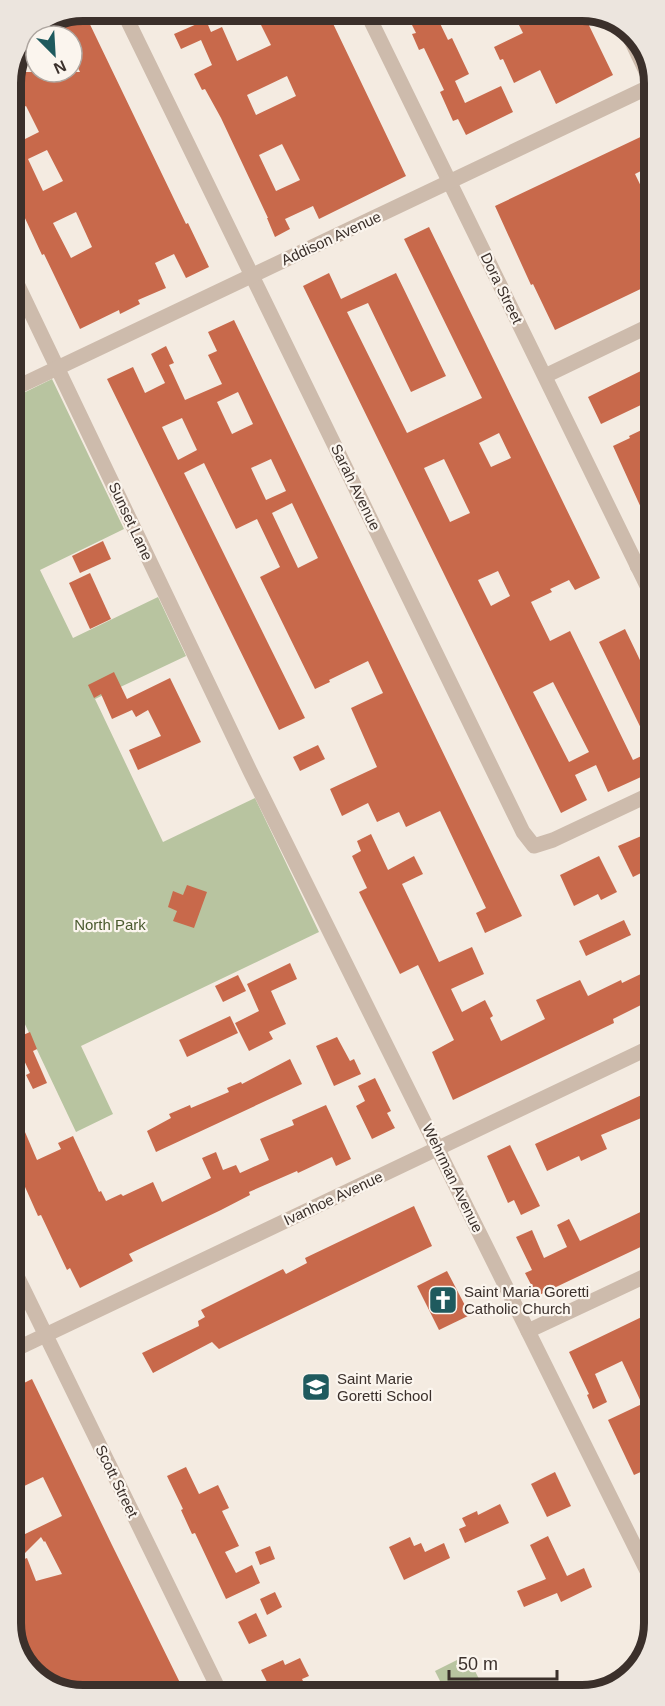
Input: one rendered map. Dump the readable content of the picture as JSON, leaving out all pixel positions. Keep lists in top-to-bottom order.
{
  "streets": {
    "street": [
      "Addison Avenue",
      "Dora Street",
      "Sarah Avenue",
      "Sunset Lane",
      "Wehrman Avenue",
      "Ivanhoe Avenue",
      "Scott Street"
    ]
  },
  "crossings": [
    ["Addison Avenue", "Dora Street"],
    ["Addison Avenue", "Sarah Avenue"],
    ["Addison Avenue", "Sunset Lane"],
    ["Sunset Lane", "Wehrman Avenue"],
    ["Wehrman Avenue", "Ivanhoe Avenue"],
    ["Ivanhoe Avenue", "Scott Street"]
  ],
  "parks": ["North Park"],
  "places": {
    "church": ["Saint Maria Goretti Catholic Church"],
    "school or university": ["Saint Marie Goretti School"]
  },
  "scale_bar": "50 m",
  "north": "bottom right"
}
